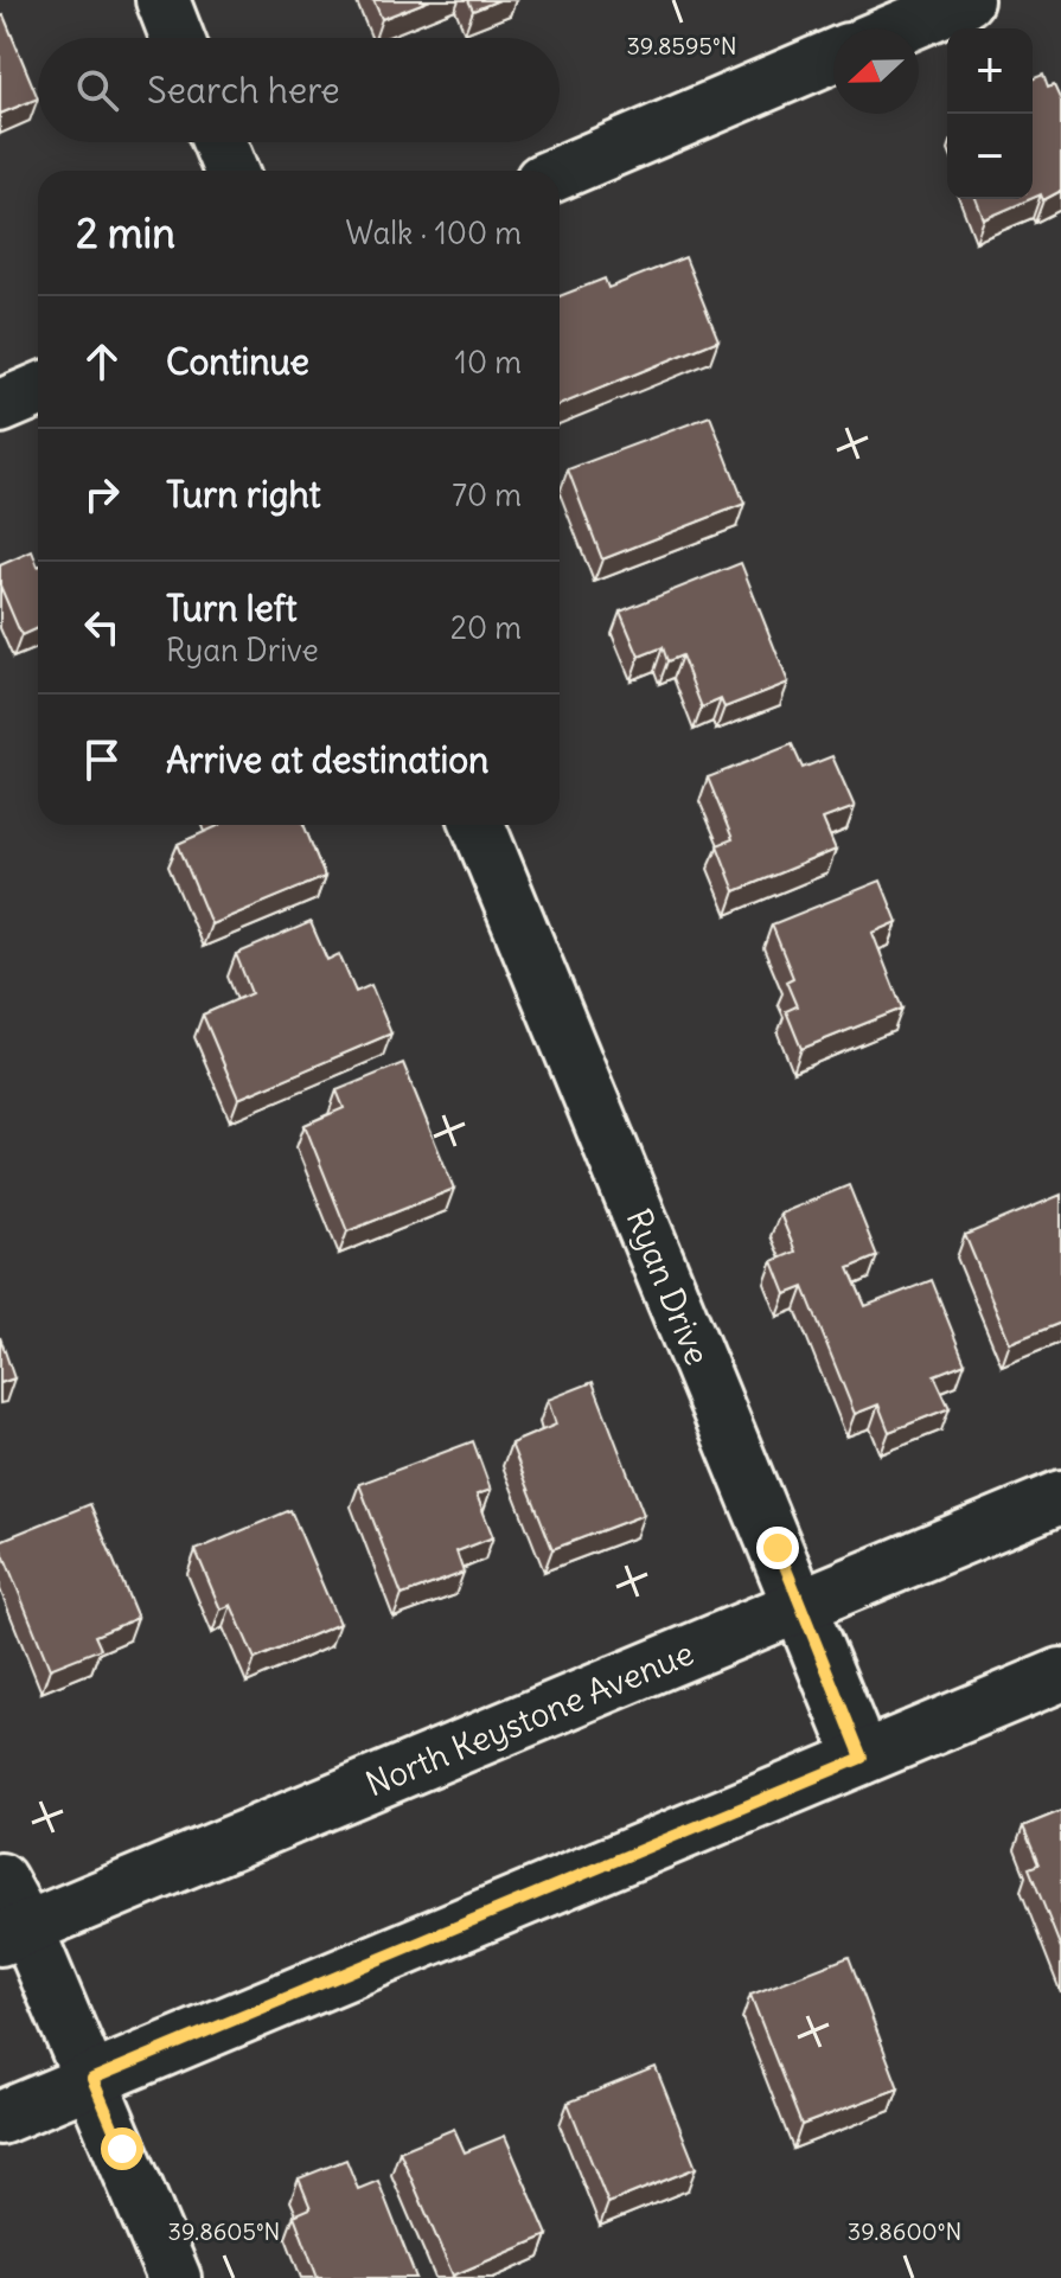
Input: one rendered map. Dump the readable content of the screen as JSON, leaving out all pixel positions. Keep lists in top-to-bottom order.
{
  "streets": {
    "main road": ["Ryan Drive", "North Keystone Avenue"]
  },
  "crossings": [
    ["Ryan Drive", "North Keystone Avenue"]
  ],
  "north": "left",
  "page": {
    "map_buttons": ["+", "−"],
    "search": "Search here",
    "heading": ["2 min", "Walk · 100 m"],
    "list": [
      ["Continue", "10 m"],
      ["Turn right", "70 m"],
      ["Turn left", "Ryan Drive", "20 m"],
      "Arrive at destination"
    ]
  },
  "coordinates": ["39.8595°N", "39.8605°N", "39.8600°N"]
}
